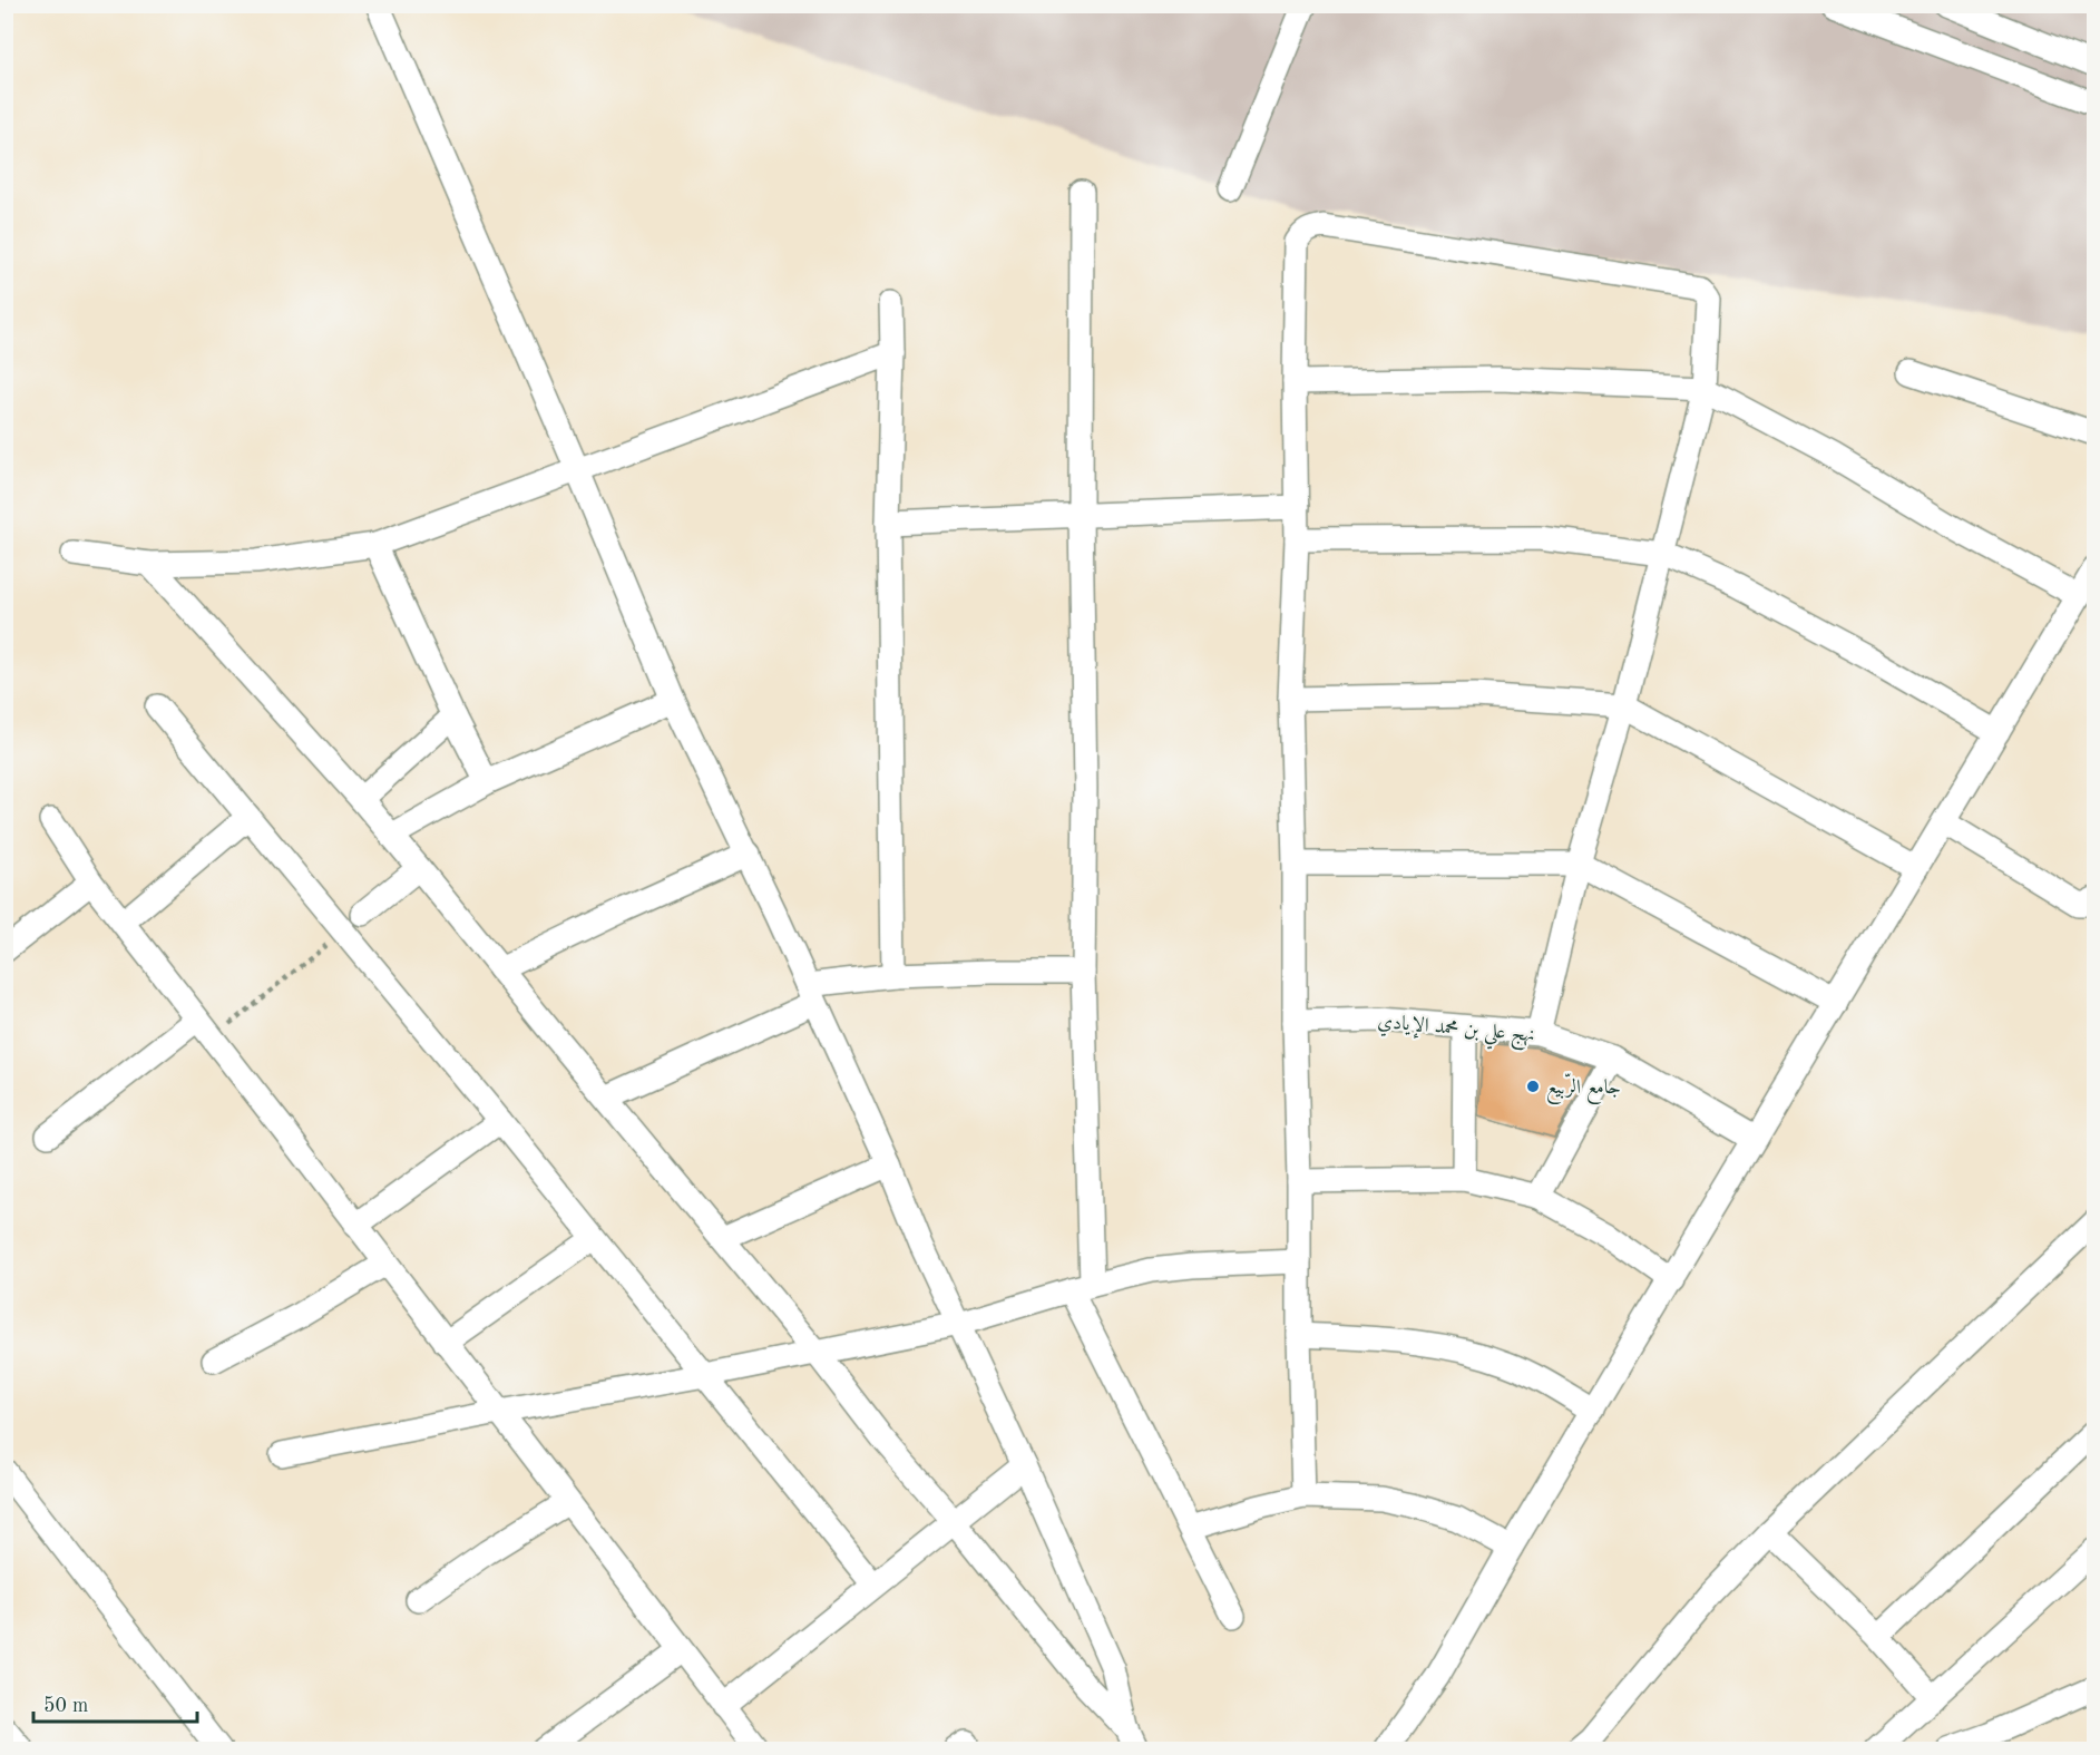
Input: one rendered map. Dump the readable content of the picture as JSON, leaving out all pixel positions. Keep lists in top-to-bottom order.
{
  "streets": {
    "street": ["نهج علي بن محمد الإيادي"]
  },
  "places": ["جامع الرّبيع"],
  "scale_bar": "50 m"
}
